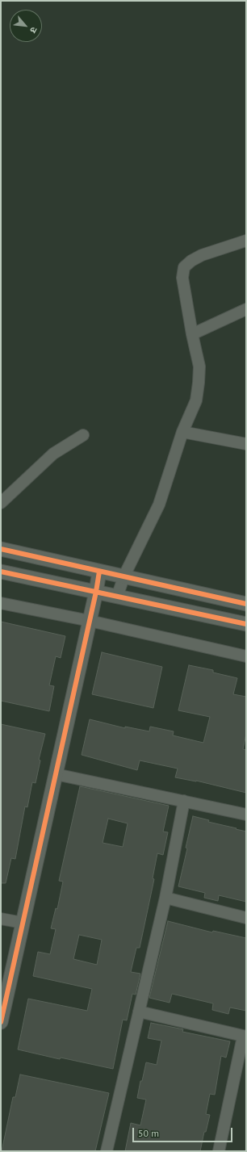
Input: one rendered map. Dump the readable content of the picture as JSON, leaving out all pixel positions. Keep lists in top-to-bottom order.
{
  "scale_bar": "50 m",
  "north": "bottom right"
}
